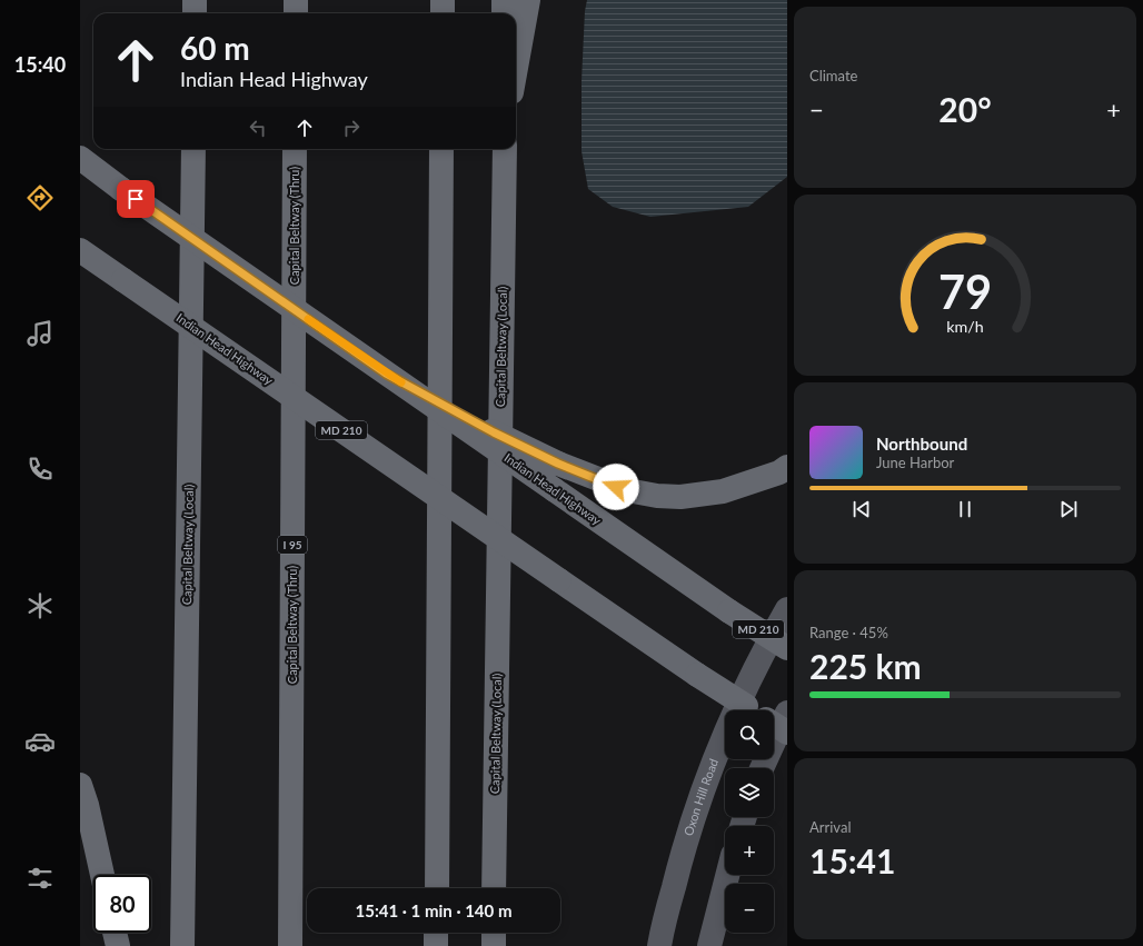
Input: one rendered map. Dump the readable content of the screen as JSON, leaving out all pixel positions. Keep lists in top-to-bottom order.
{
  "streets": {
    "highway": [
      "Capital Beltway (Thru)",
      "Capital Beltway (Local)",
      "Indian Head Highway",
      "MD 210",
      "I 95"
    ],
    "main road": ["Oxon Hill Road"]
  },
  "page": {
    "tabs": "15:40",
    "tile": [
      "Climate",
      ["Range · 45%", "225 km"],
      ["Arrival", "15:41"]
    ],
    "turn": ["60 m", "Indian Head Highway"],
    "heat": ["−", "20°", "+"],
    "song": ["Northbound", "June Harbor"],
    "map_buttons": ["+", "−"],
    "limit": "80",
    "trip": "15:41 · 1 min · 140 m",
    "gauge": ["79", "km/h"]
  }
}
